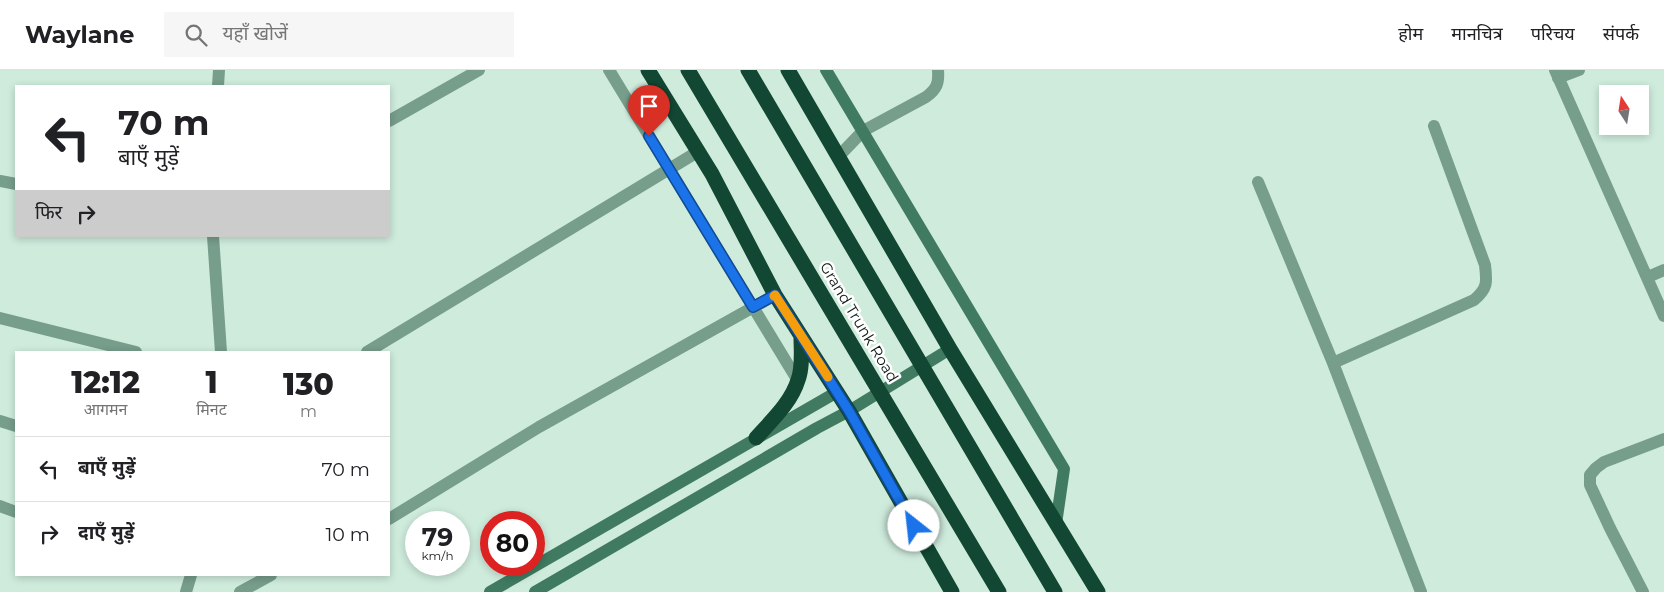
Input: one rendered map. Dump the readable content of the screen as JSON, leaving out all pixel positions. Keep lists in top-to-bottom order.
{
  "streets": {
    "highway": ["Grand Trunk Road"]
  },
  "north": "top",
  "page": {
    "header": "Waylane",
    "search": "यहाँ खोजें",
    "nav": [
      "होम",
      "मानचित्र",
      "परिचय",
      "संपर्क"
    ],
    "turn": ["70 m", "बाएँ मुड़ें"],
    "then": "फिर",
    "eta": [
      "12:12",
      "आगमन",
      "1",
      "मिनट",
      "130",
      "m"
    ],
    "list": [
      {
        "name": "बाएँ मुड़ें",
        "value": "70 m"
      },
      {
        "name": "दाएँ मुड़ें",
        "value": "10 m"
      }
    ],
    "speed": "79 km/h",
    "limit": "80"
  }
}
